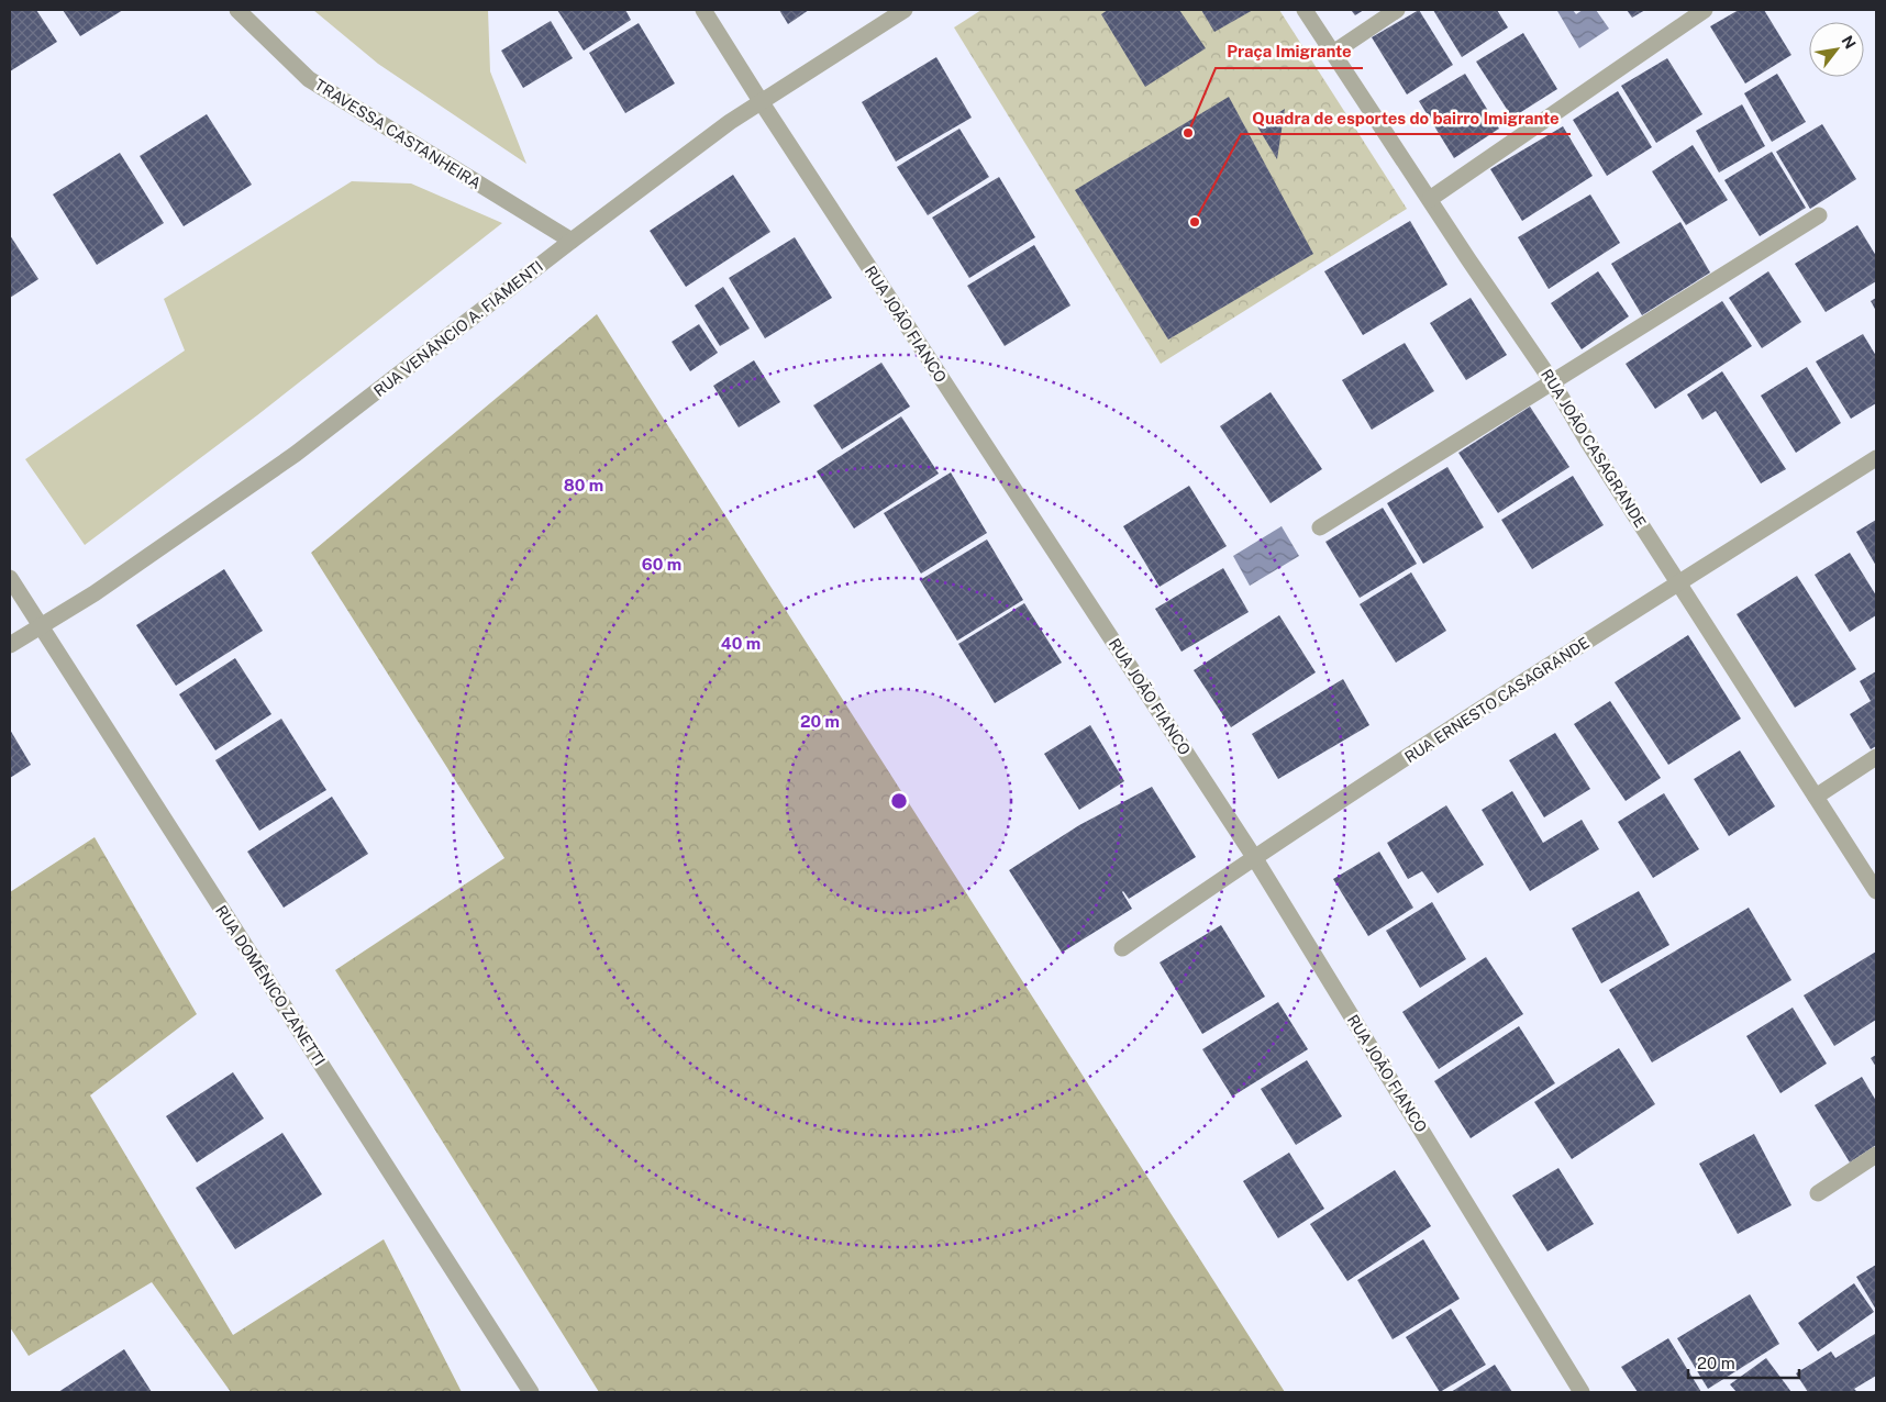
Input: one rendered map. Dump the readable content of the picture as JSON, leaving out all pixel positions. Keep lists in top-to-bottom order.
{
  "streets": {
    "street": [
      "TRAVESSA CASTANHEIRA",
      "RUA JOÃO FIANCO",
      "RUA VENÂNCIO A. FIAMENTI",
      "RUA JOÃO CASAGRANDE",
      "RUA ERNESTO CASAGRANDE",
      "RUA DOMÊNICO ZANETTI"
    ]
  },
  "crossings": [
    ["TRAVESSA CASTANHEIRA", "RUA VENÂNCIO A. FIAMENTI"],
    ["RUA JOÃO FIANCO", "RUA VENÂNCIO A. FIAMENTI"],
    ["RUA JOÃO FIANCO", "RUA ERNESTO CASAGRANDE"],
    ["RUA VENÂNCIO A. FIAMENTI", "RUA DOMÊNICO ZANETTI"],
    ["RUA JOÃO CASAGRANDE", "RUA ERNESTO CASAGRANDE"]
  ],
  "places": ["Praça Imigrante", "Quadra de esportes do bairro Imigrante"],
  "scale_bar": "20 m",
  "north": "top right",
  "rings": [
    "80 m",
    "60 m",
    "40 m",
    "20 m"
  ]
}
